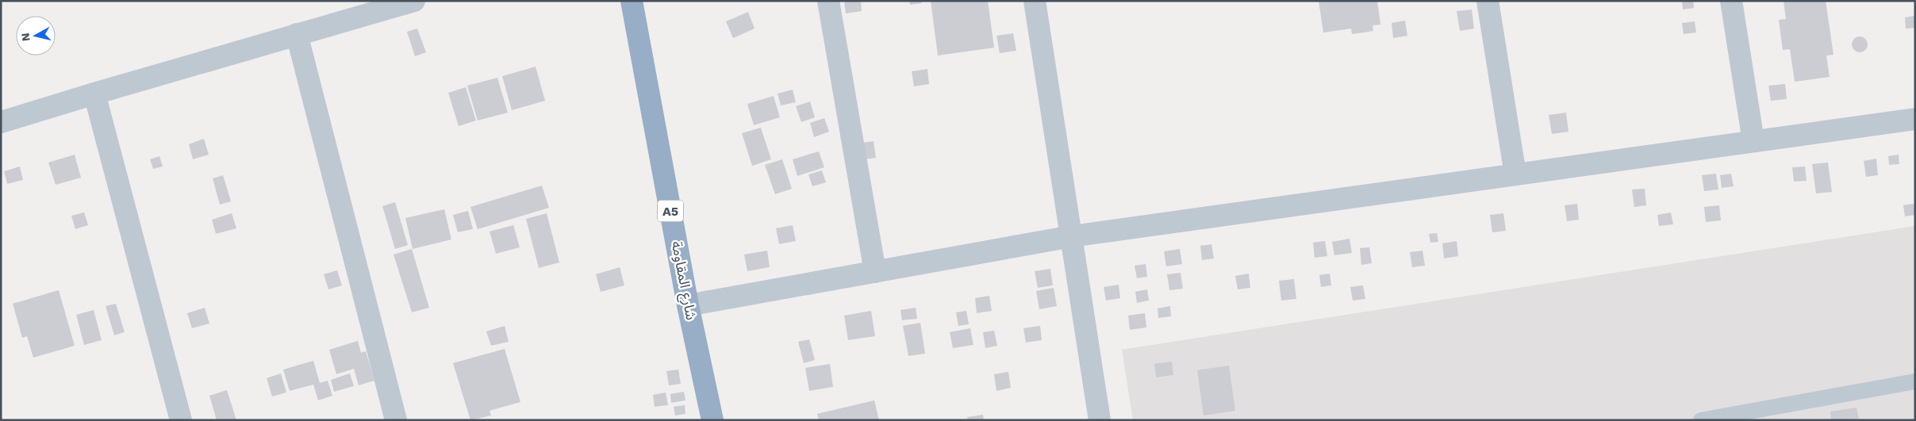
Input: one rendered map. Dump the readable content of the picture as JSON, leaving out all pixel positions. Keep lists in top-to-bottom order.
{
  "streets": {
    "highway": ["A5", "شارع المقاومة"]
  },
  "north": "left"
}
